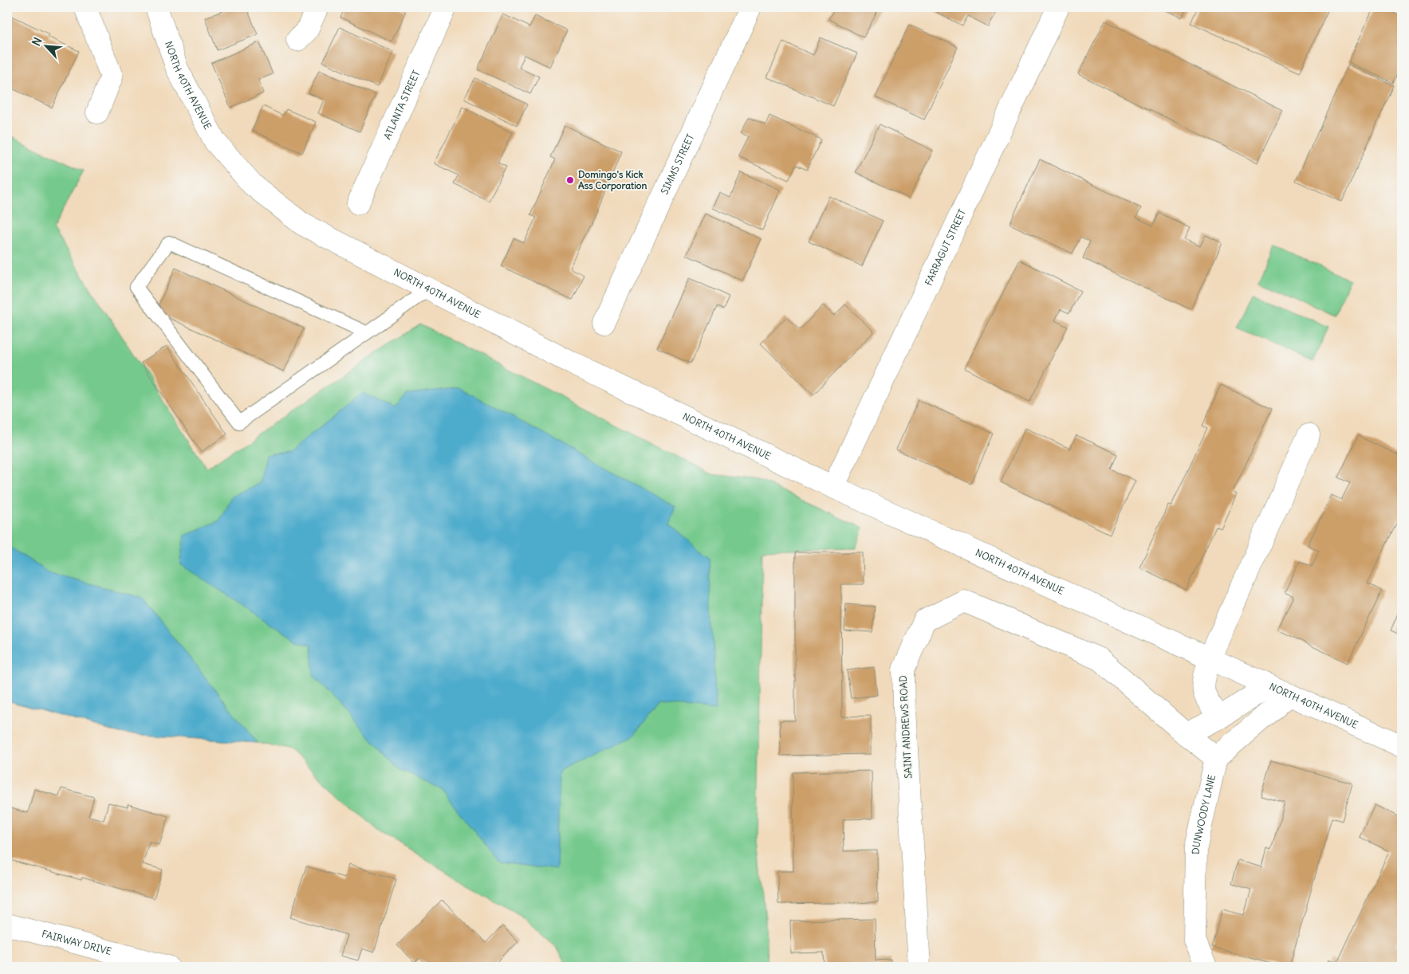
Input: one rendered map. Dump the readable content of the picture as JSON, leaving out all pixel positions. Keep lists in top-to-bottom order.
{
  "streets": {
    "street": [
      "NORTH 40TH AVENUE",
      "ATLANTA STREET",
      "SIMMS STREET",
      "FARRAGUT STREET",
      "SAINT ANDREWS ROAD",
      "DUNWOODY LANE",
      "FAIRWAY DRIVE"
    ]
  },
  "crossings": [
    ["NORTH 40TH AVENUE", "FARRAGUT STREET"],
    ["SAINT ANDREWS ROAD", "DUNWOODY LANE"]
  ],
  "places": ["Domingo's Kick Ass Corporation"],
  "north": "top left"
}
